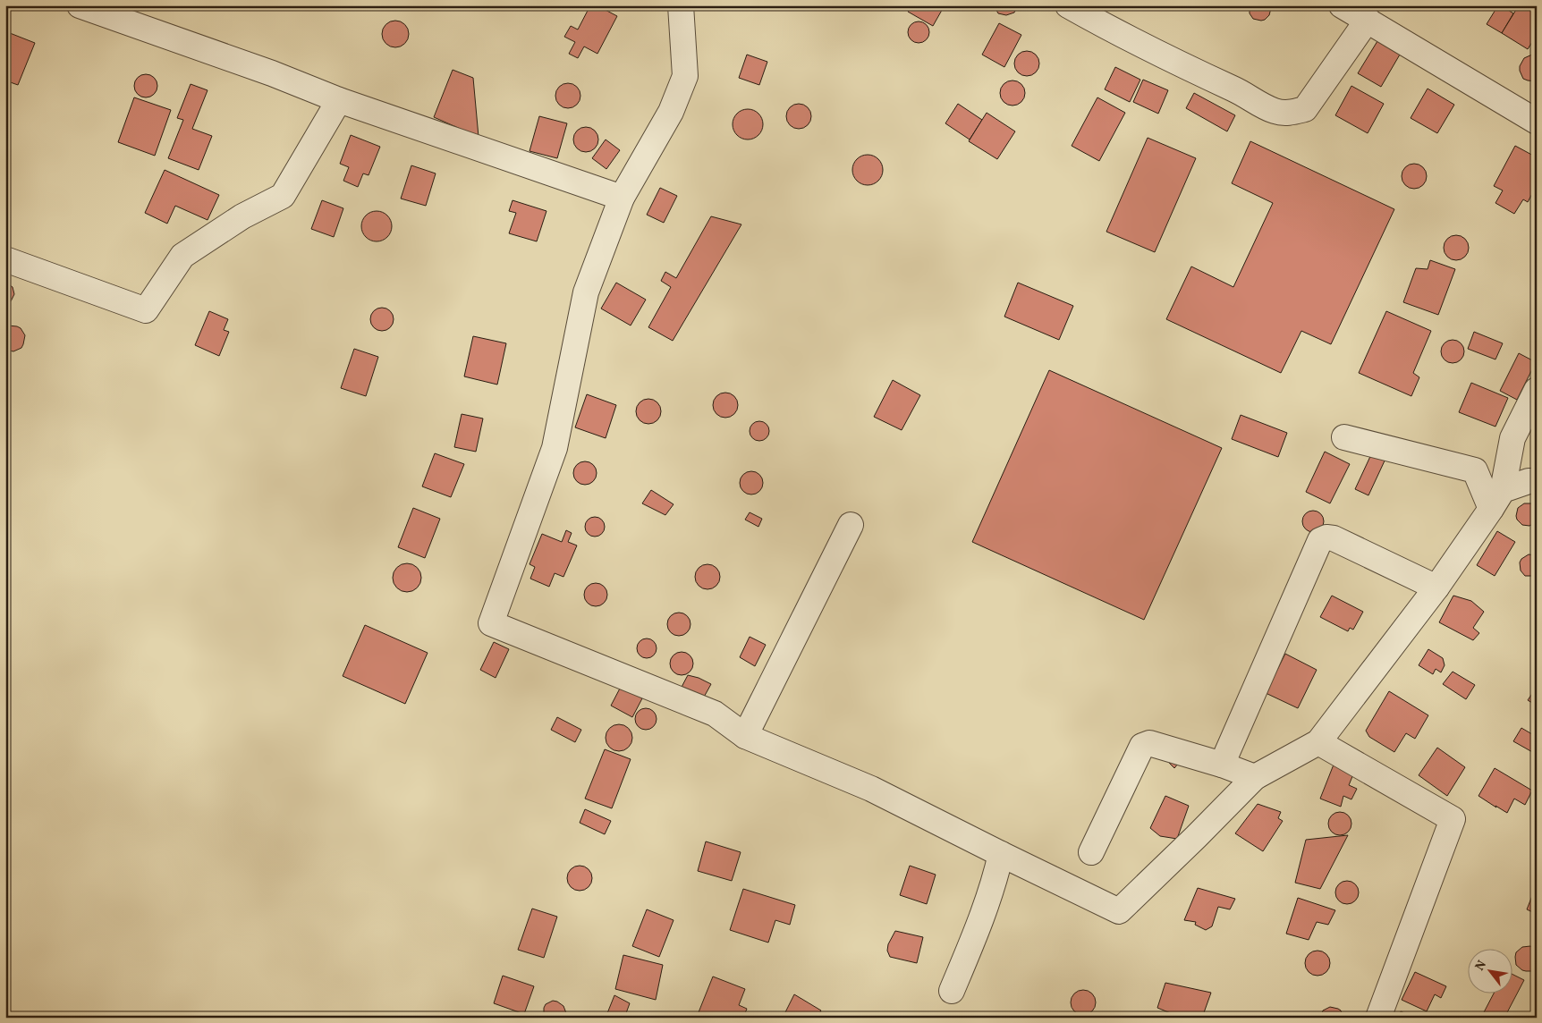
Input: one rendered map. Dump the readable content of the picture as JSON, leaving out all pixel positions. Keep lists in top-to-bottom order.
{
  "north": "top left"
}
